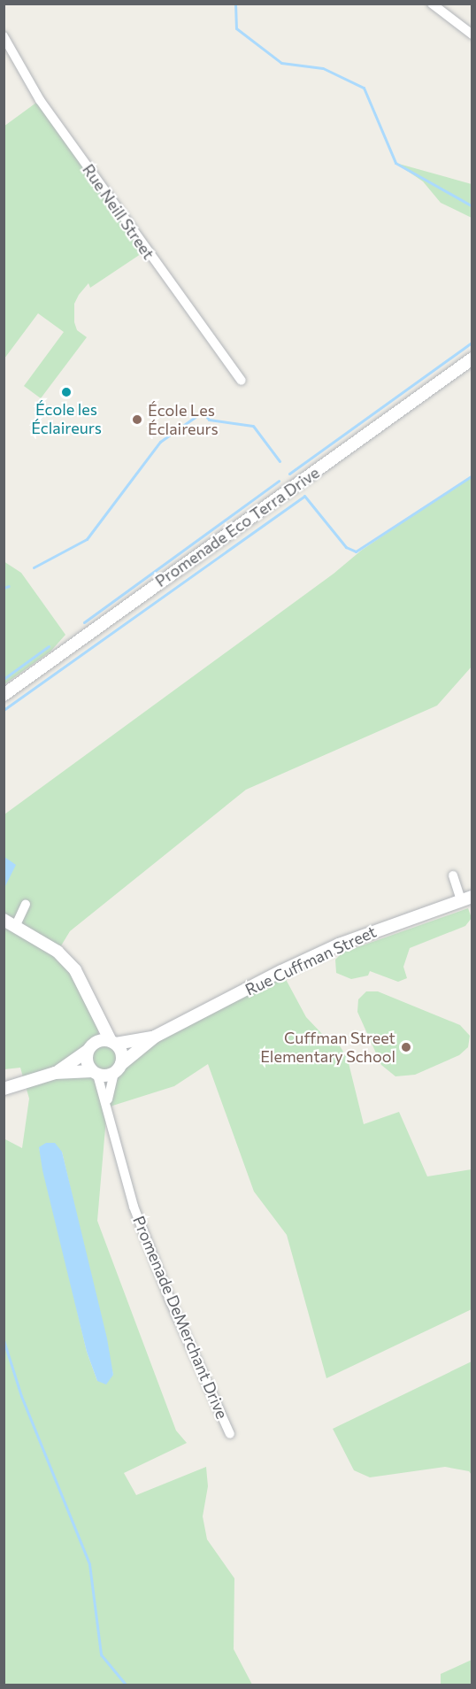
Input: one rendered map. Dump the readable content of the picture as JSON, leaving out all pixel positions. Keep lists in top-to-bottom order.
{
  "streets": {
    "street": [
      "Rue Neill Street",
      "Promenade Eco Terra Drive",
      "Rue Cuffman Street",
      "Promenade DeMerchant Drive"
    ]
  },
  "places": ["École les Éclaireurs", "École Les Éclaireurs", "Cuffman Street Elementary School"]
}
